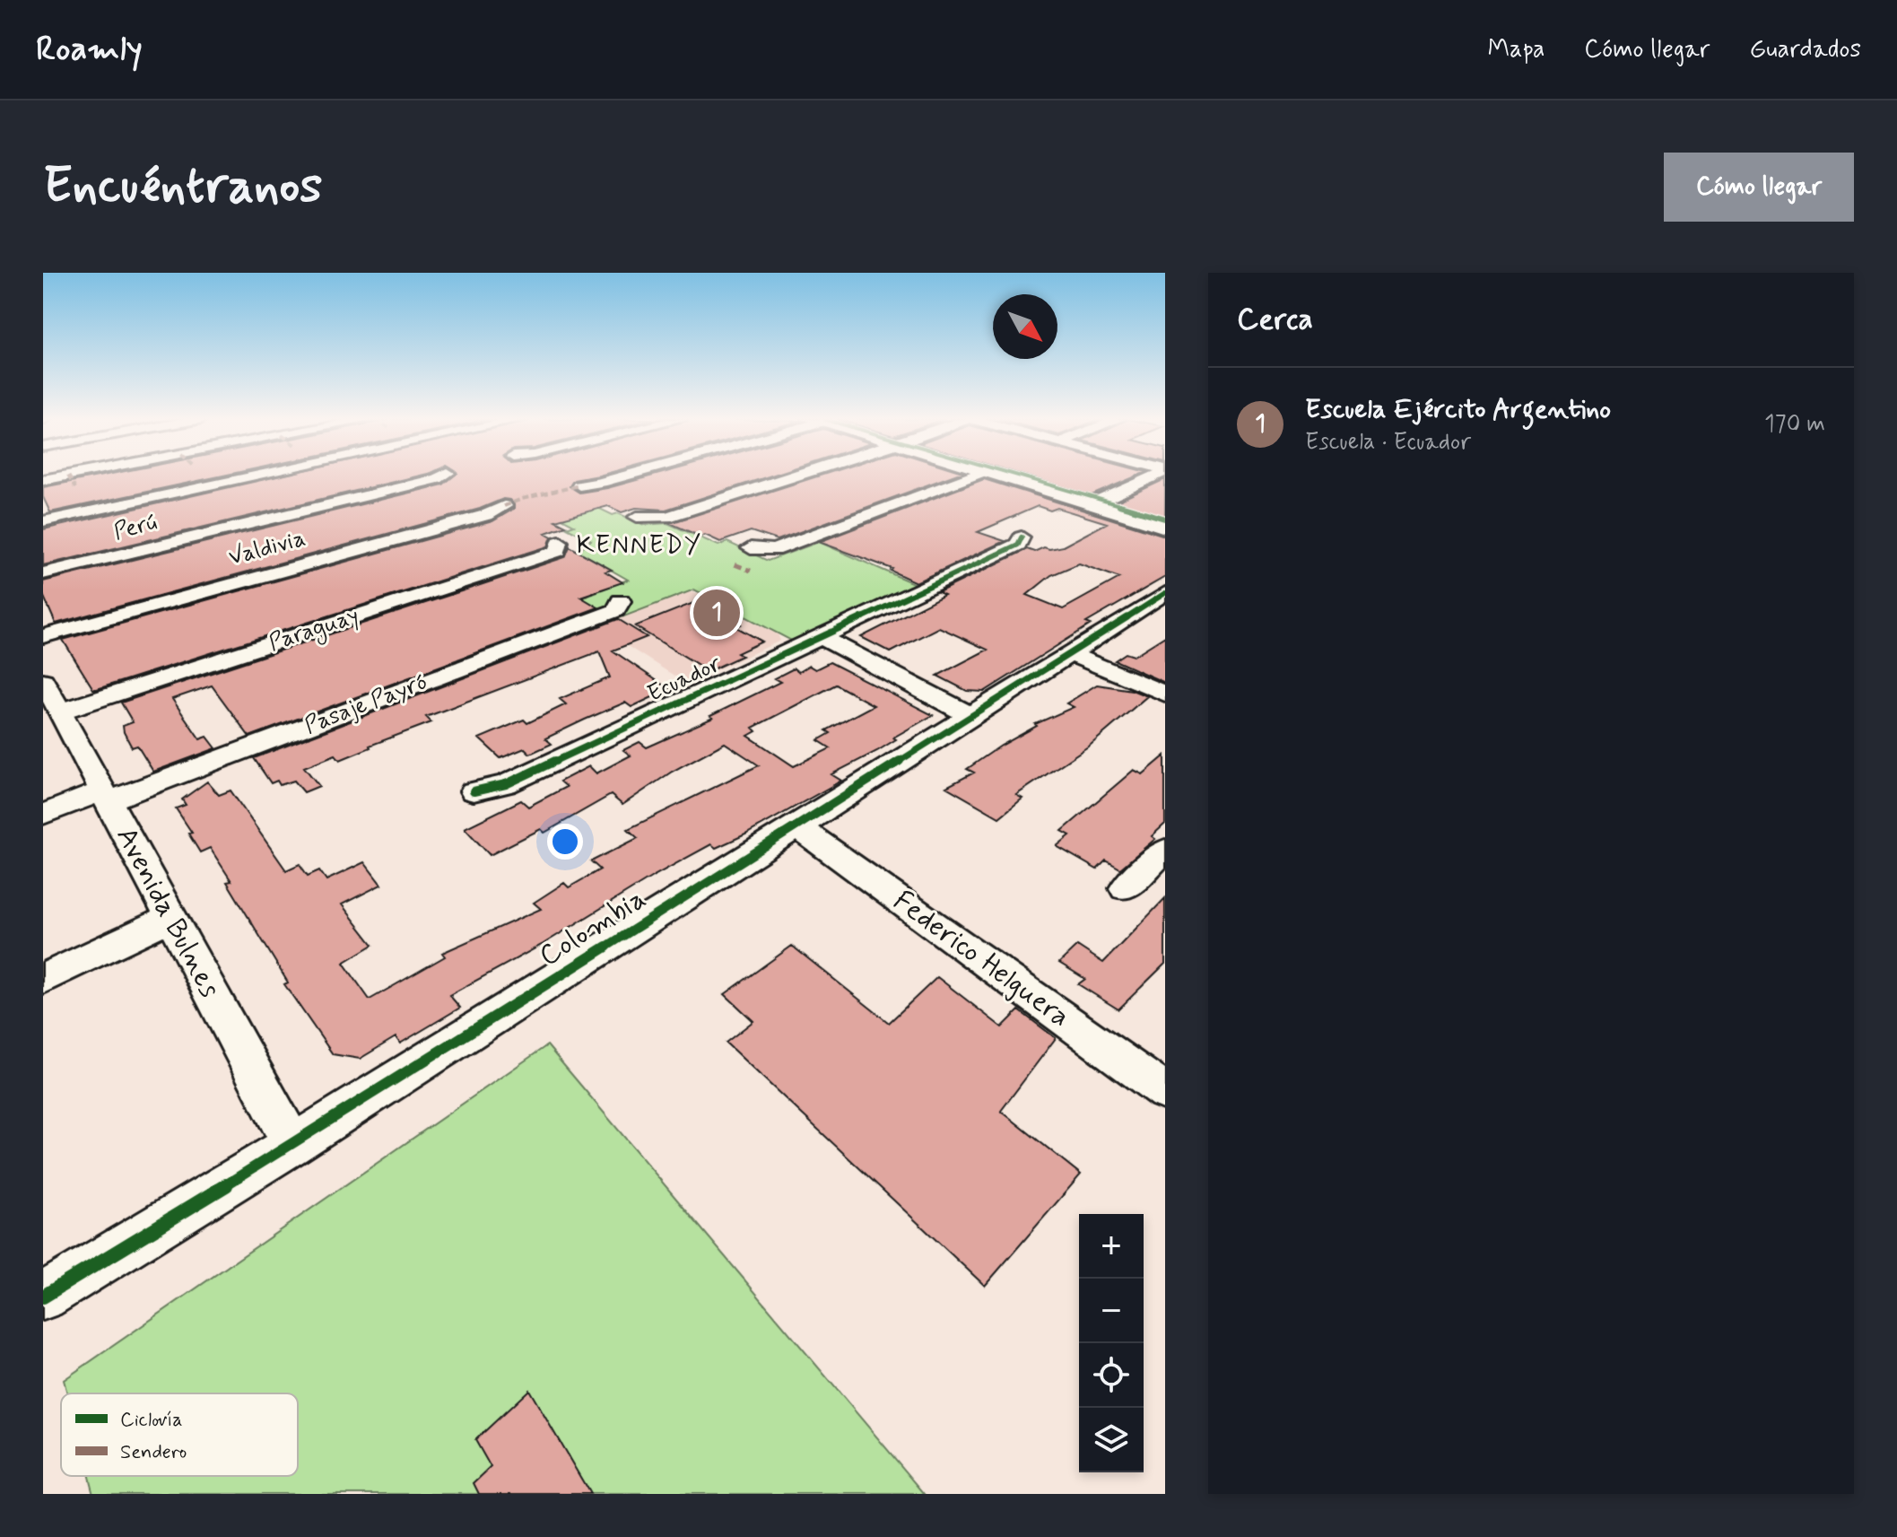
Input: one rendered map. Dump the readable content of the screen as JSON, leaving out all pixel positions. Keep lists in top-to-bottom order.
{
  "streets": {
    "street": [
      "Perú",
      "Valdivia",
      "Paraguay",
      "Ecuador",
      "Pasaje Payró",
      "Avenida Bulnes",
      "Colombia",
      "Federico Helguera"
    ]
  },
  "crossings": [
    ["Paraguay", "Avenida Bulnes"],
    ["Pasaje Payró", "Avenida Bulnes"],
    ["Avenida Bulnes", "Colombia"],
    ["Colombia", "Federico Helguera"]
  ],
  "districts": ["KENNEDY"],
  "legend": ["Ciclovía", "Sendero"],
  "north": "bottom right",
  "page": {
    "header": "Roamly",
    "nav": ["Mapa", "Cómo llegar", "Guardados"],
    "buttons": "Cómo llegar",
    "title": "Encuéntranos",
    "heading": "Cerca",
    "list": [
      {
        "mark": "1",
        "name": "Escuela Ejército Argentino",
        "note": "Escuela · Ecuador",
        "value": "170 m"
      }
    ],
    "pins": "1",
    "map_buttons": ["+", "−"]
  }
}
